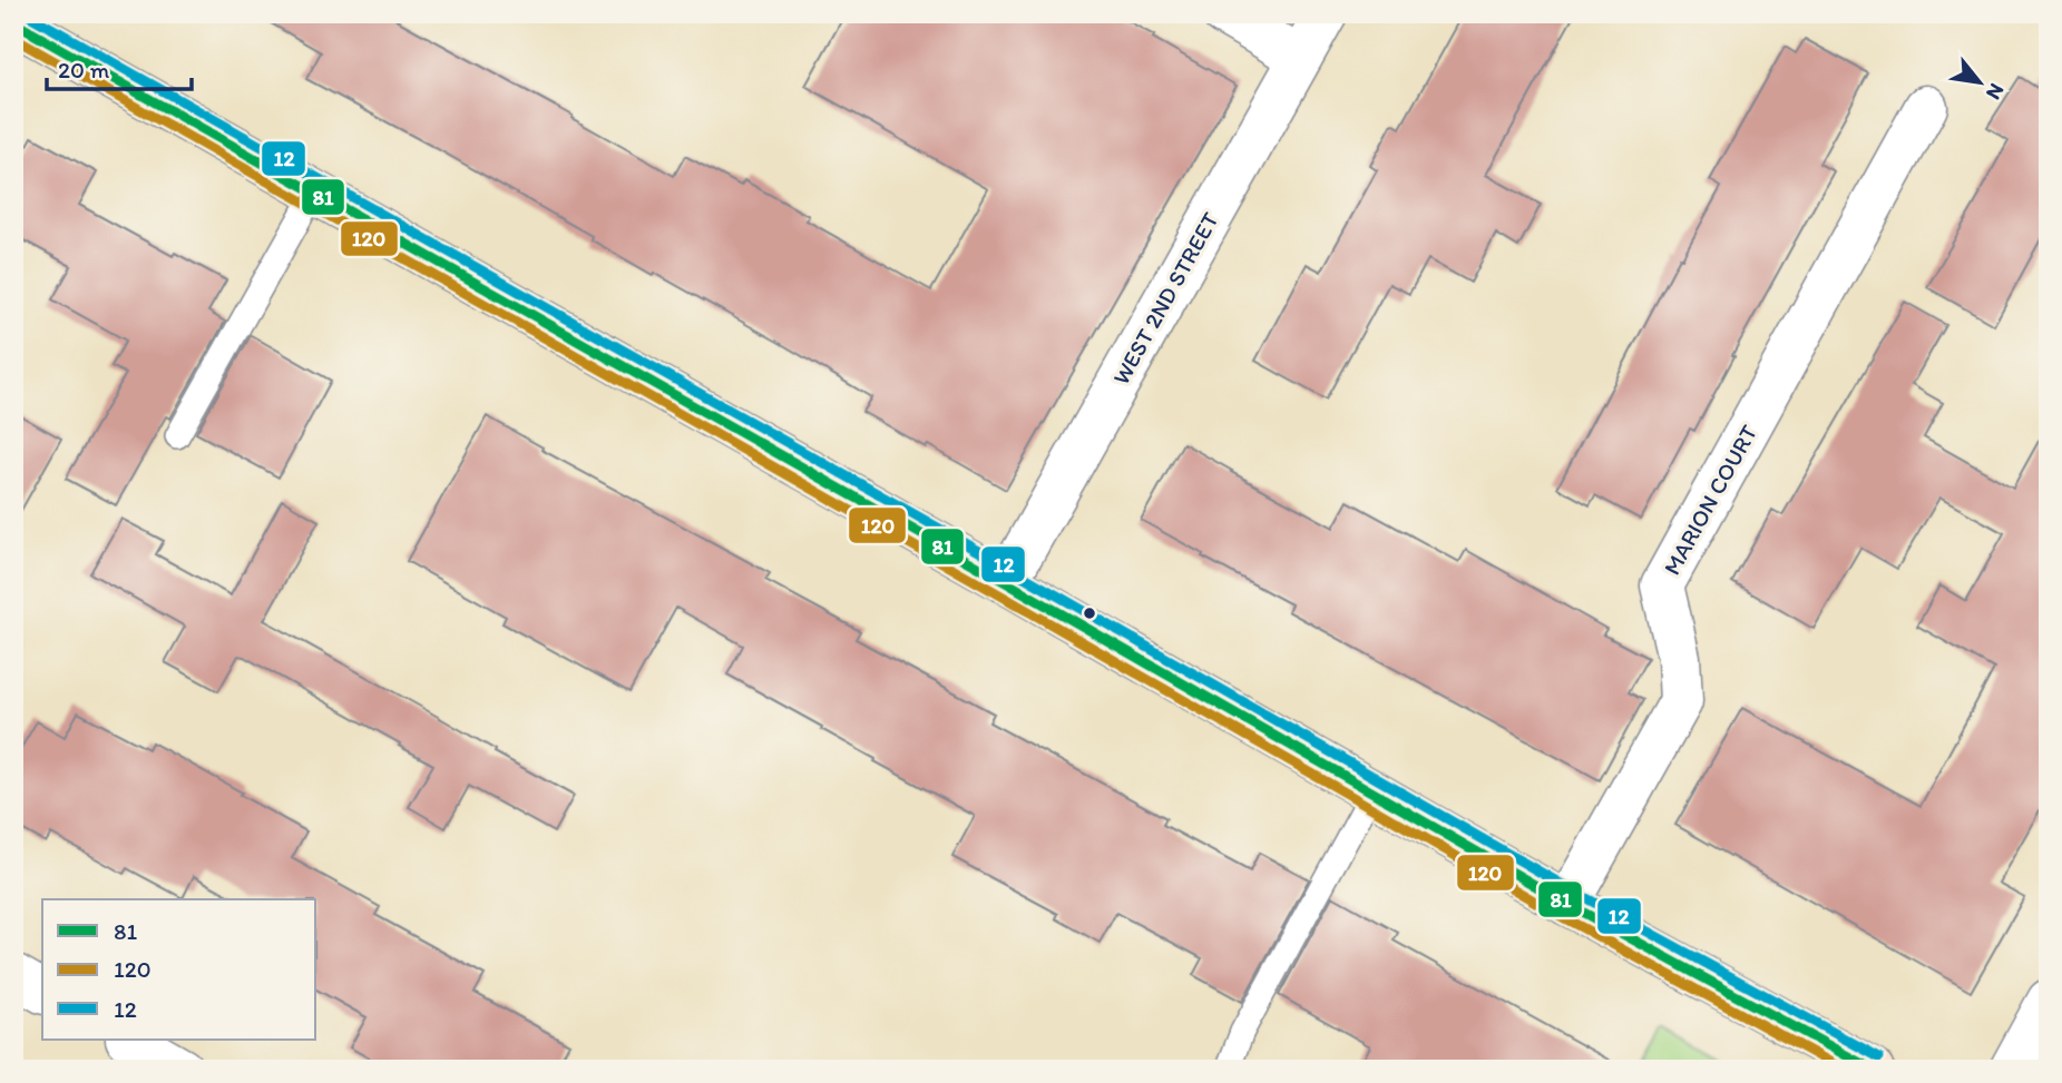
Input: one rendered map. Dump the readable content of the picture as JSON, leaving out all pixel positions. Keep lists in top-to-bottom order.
{
  "streets": {
    "street": ["WEST 2ND STREET", "MARION COURT"]
  },
  "lines": ["transit line 12", "transit line 81", "transit line 120"],
  "legend": ["81", "120", "12"],
  "scale_bar": "20 m",
  "north": "bottom right"
}
